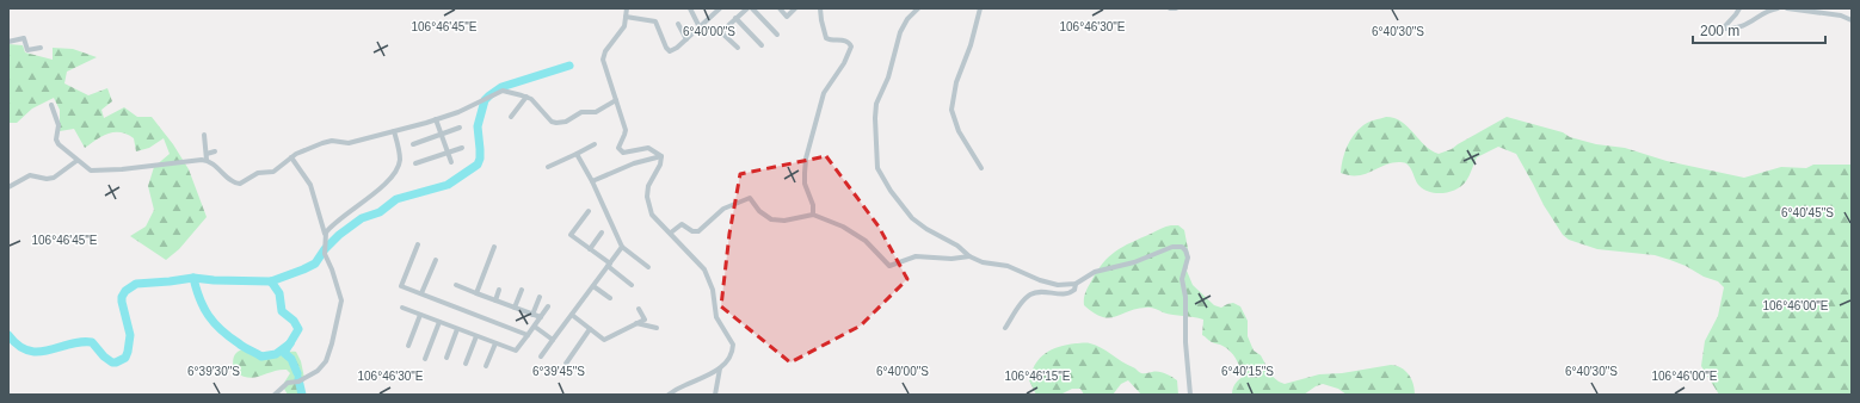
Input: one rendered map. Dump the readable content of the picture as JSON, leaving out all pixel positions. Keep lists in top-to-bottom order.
{
  "scale_bar": "200 m",
  "coordinates": [
    "106°46'45\"E",
    "106°46'30\"E",
    "6°40'00\"S",
    "6°40'30\"S",
    "6°40'45\"S",
    "106°46'00\"E",
    "6°39'30\"S",
    "6°39'45\"S",
    "6°40'15\"S",
    "106°46'15\"E"
  ]
}
